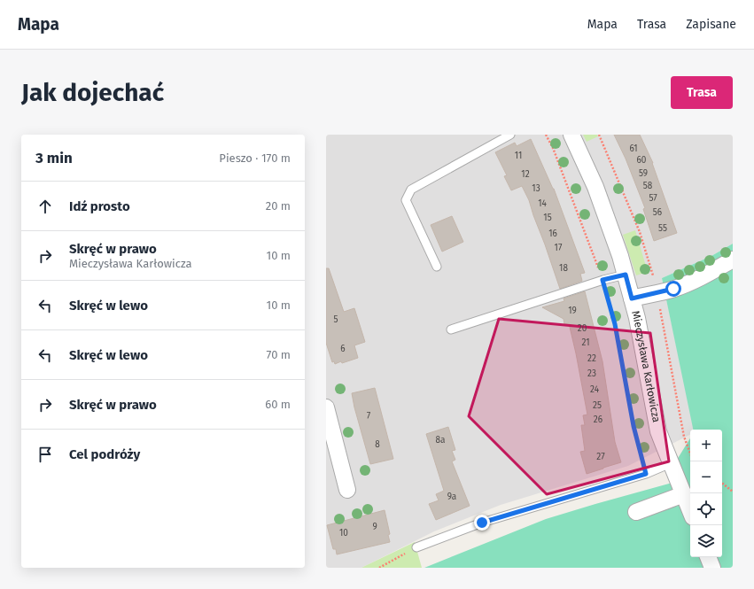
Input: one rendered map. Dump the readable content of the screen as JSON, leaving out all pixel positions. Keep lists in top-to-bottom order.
{
  "streets": {
    "street": ["Mieczysława Karłowicza"]
  },
  "house_numbers": [
    "61",
    "11",
    "60",
    "59",
    "12",
    "58",
    "13",
    "57",
    "14",
    "56",
    "15",
    "55",
    "16",
    "17",
    "18",
    "19",
    "5",
    "20",
    "21",
    "6",
    "22",
    "23",
    "24",
    "25",
    "7",
    "26",
    "8a",
    "8",
    "27",
    "9a",
    "9",
    "10"
  ],
  "page": {
    "header": "Mapa",
    "nav": ["Mapa", "Trasa", "Zapisane"],
    "buttons": "Trasa",
    "title": "Jak dojechać",
    "heading": ["3 min", "Pieszo · 170 m"],
    "list": [
      ["Idź prosto", "20 m"],
      ["Skręć w prawo", "Mieczysława Karłowicza", "10 m"],
      ["Skręć w lewo", "10 m"],
      ["Skręć w lewo", "70 m"],
      ["Skręć w prawo", "60 m"],
      "Cel podróży"
    ],
    "map_buttons": ["+", "−"]
  }
}
